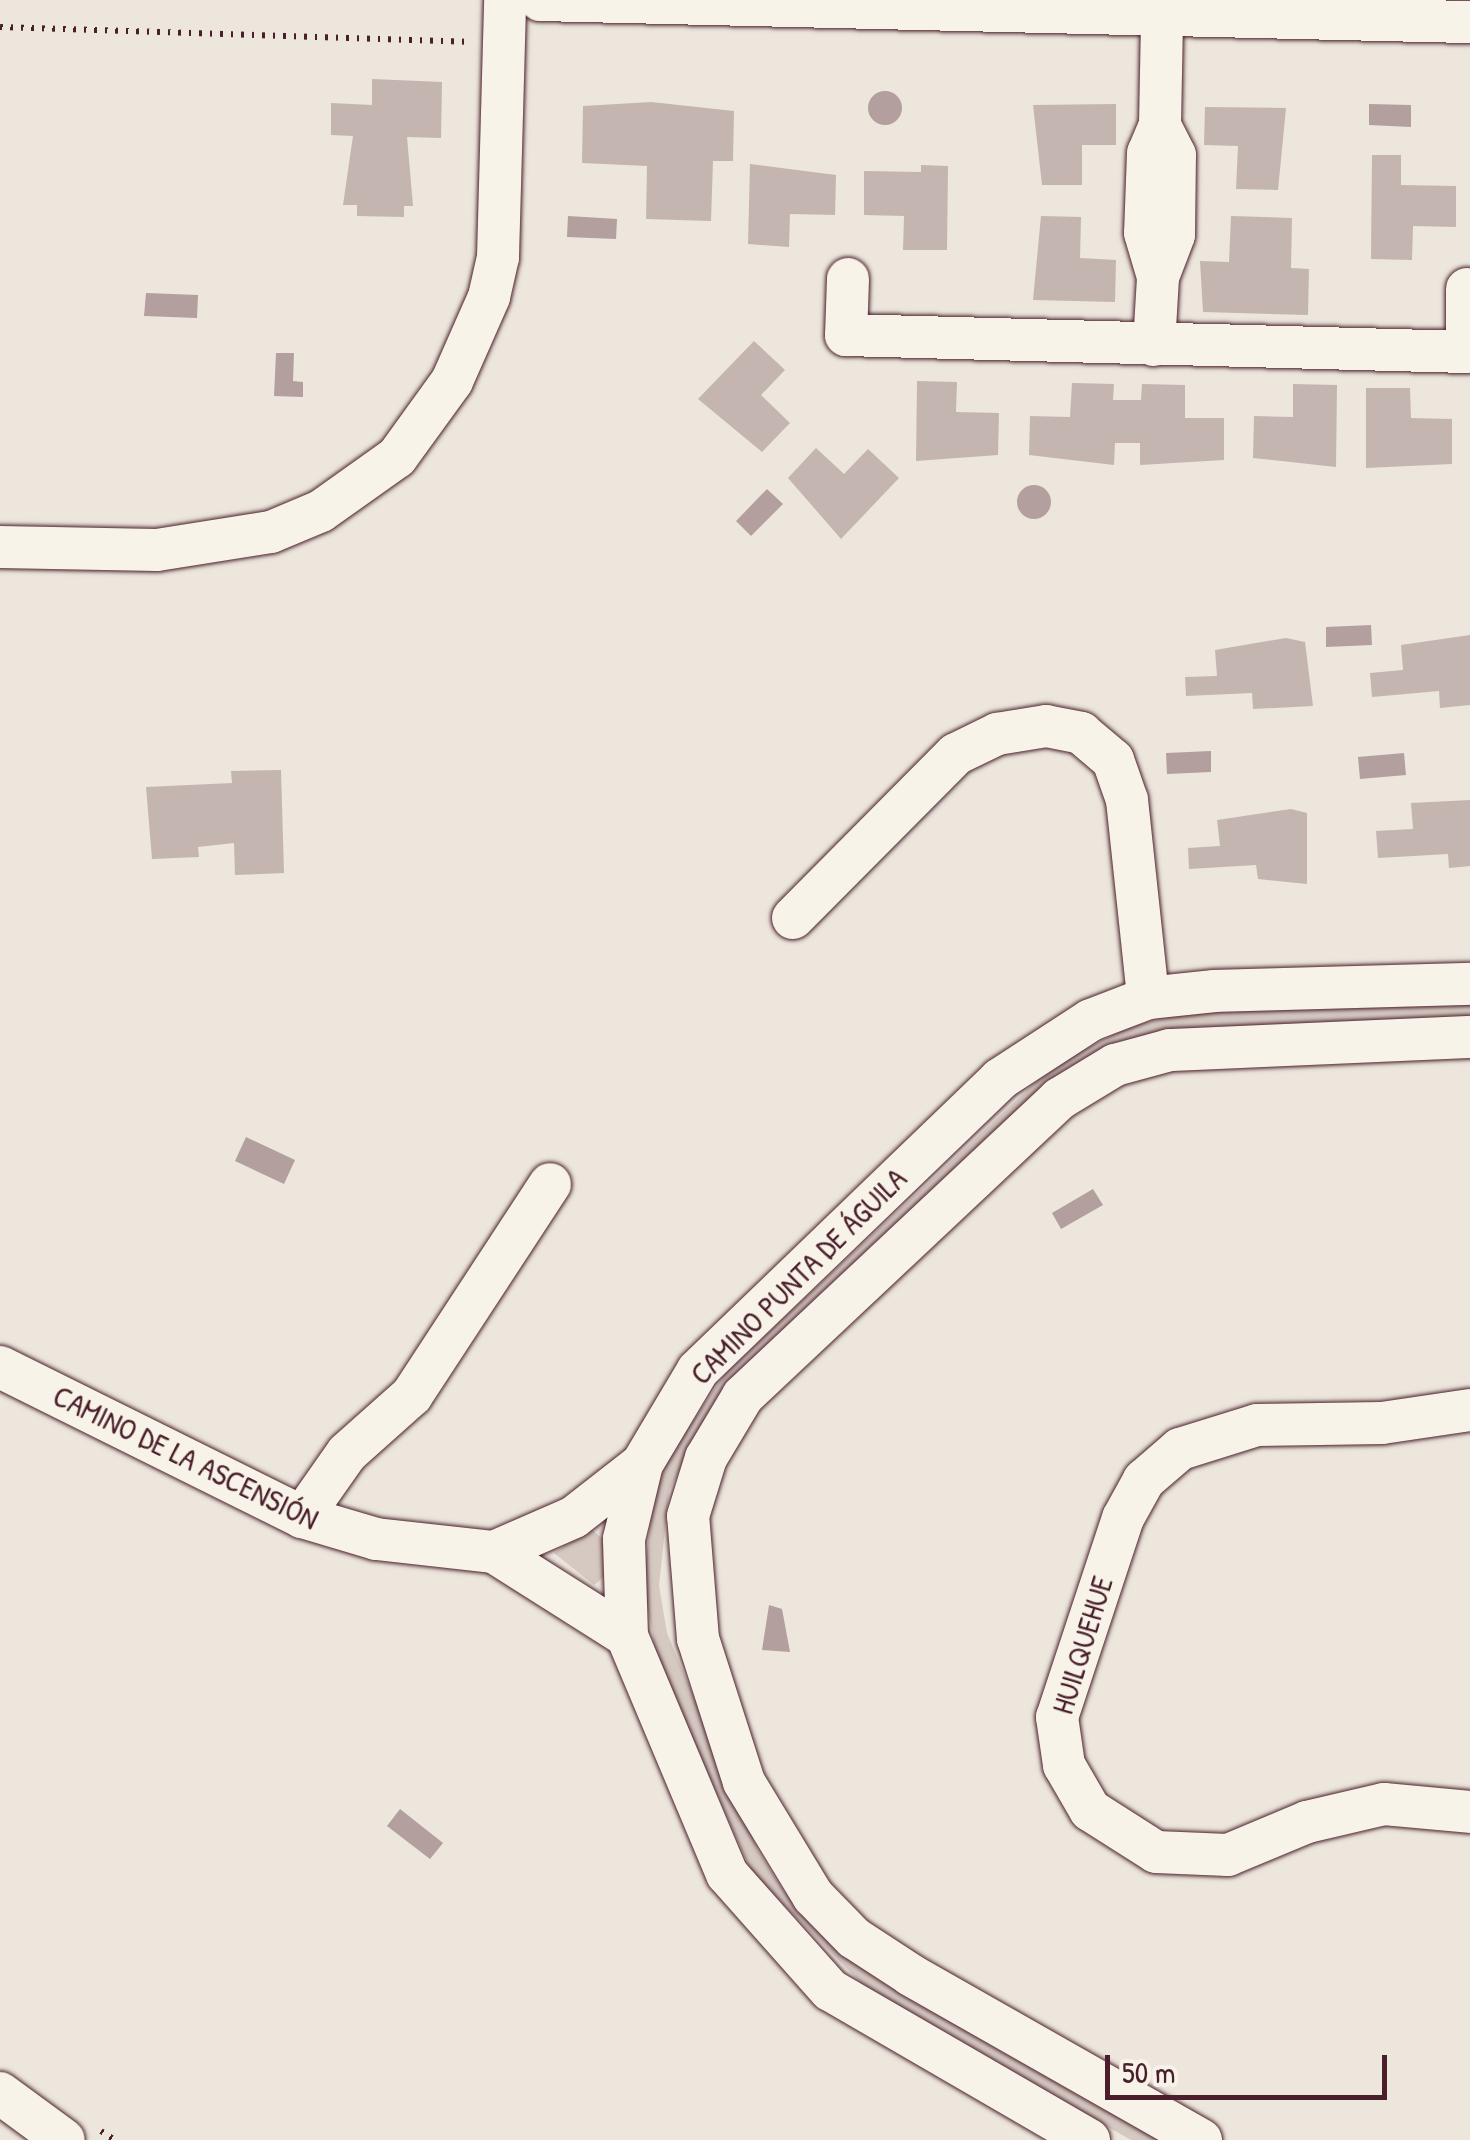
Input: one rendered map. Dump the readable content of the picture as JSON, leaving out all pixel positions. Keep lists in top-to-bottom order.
{
  "streets": {
    "street": ["CAMINO PUNTA DE ÁGUILA", "CAMINO DE LA ASCENSIÓN", "HUILQUEHUE"]
  },
  "crossings": [
    ["CAMINO PUNTA DE ÁGUILA", "CAMINO DE LA ASCENSIÓN"]
  ],
  "scale_bar": "50 m"
}
